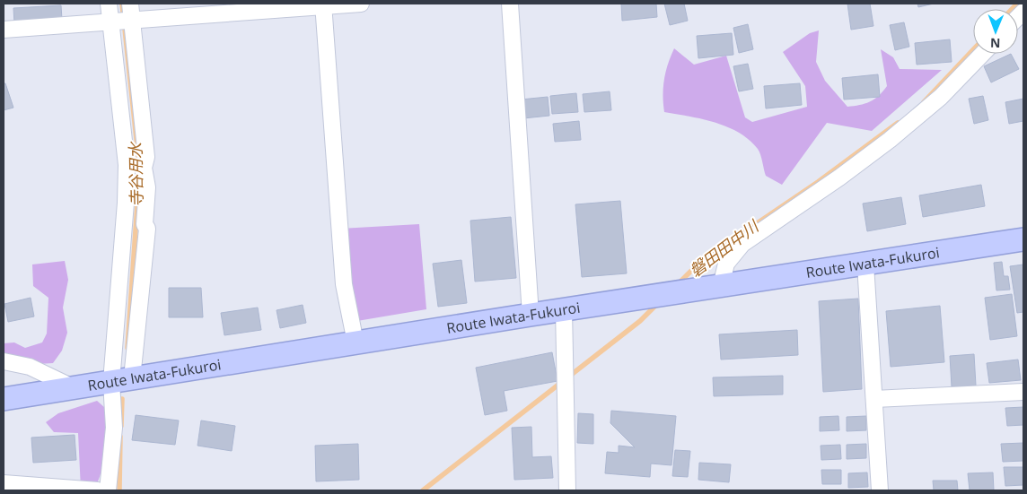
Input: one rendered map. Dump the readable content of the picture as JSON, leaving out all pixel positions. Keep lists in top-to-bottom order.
{
  "streets": {
    "main road": ["Route Iwata-Fukuroi"]
  },
  "water": ["寺谷用水", "磐田田中川"],
  "north": "bottom"
}
